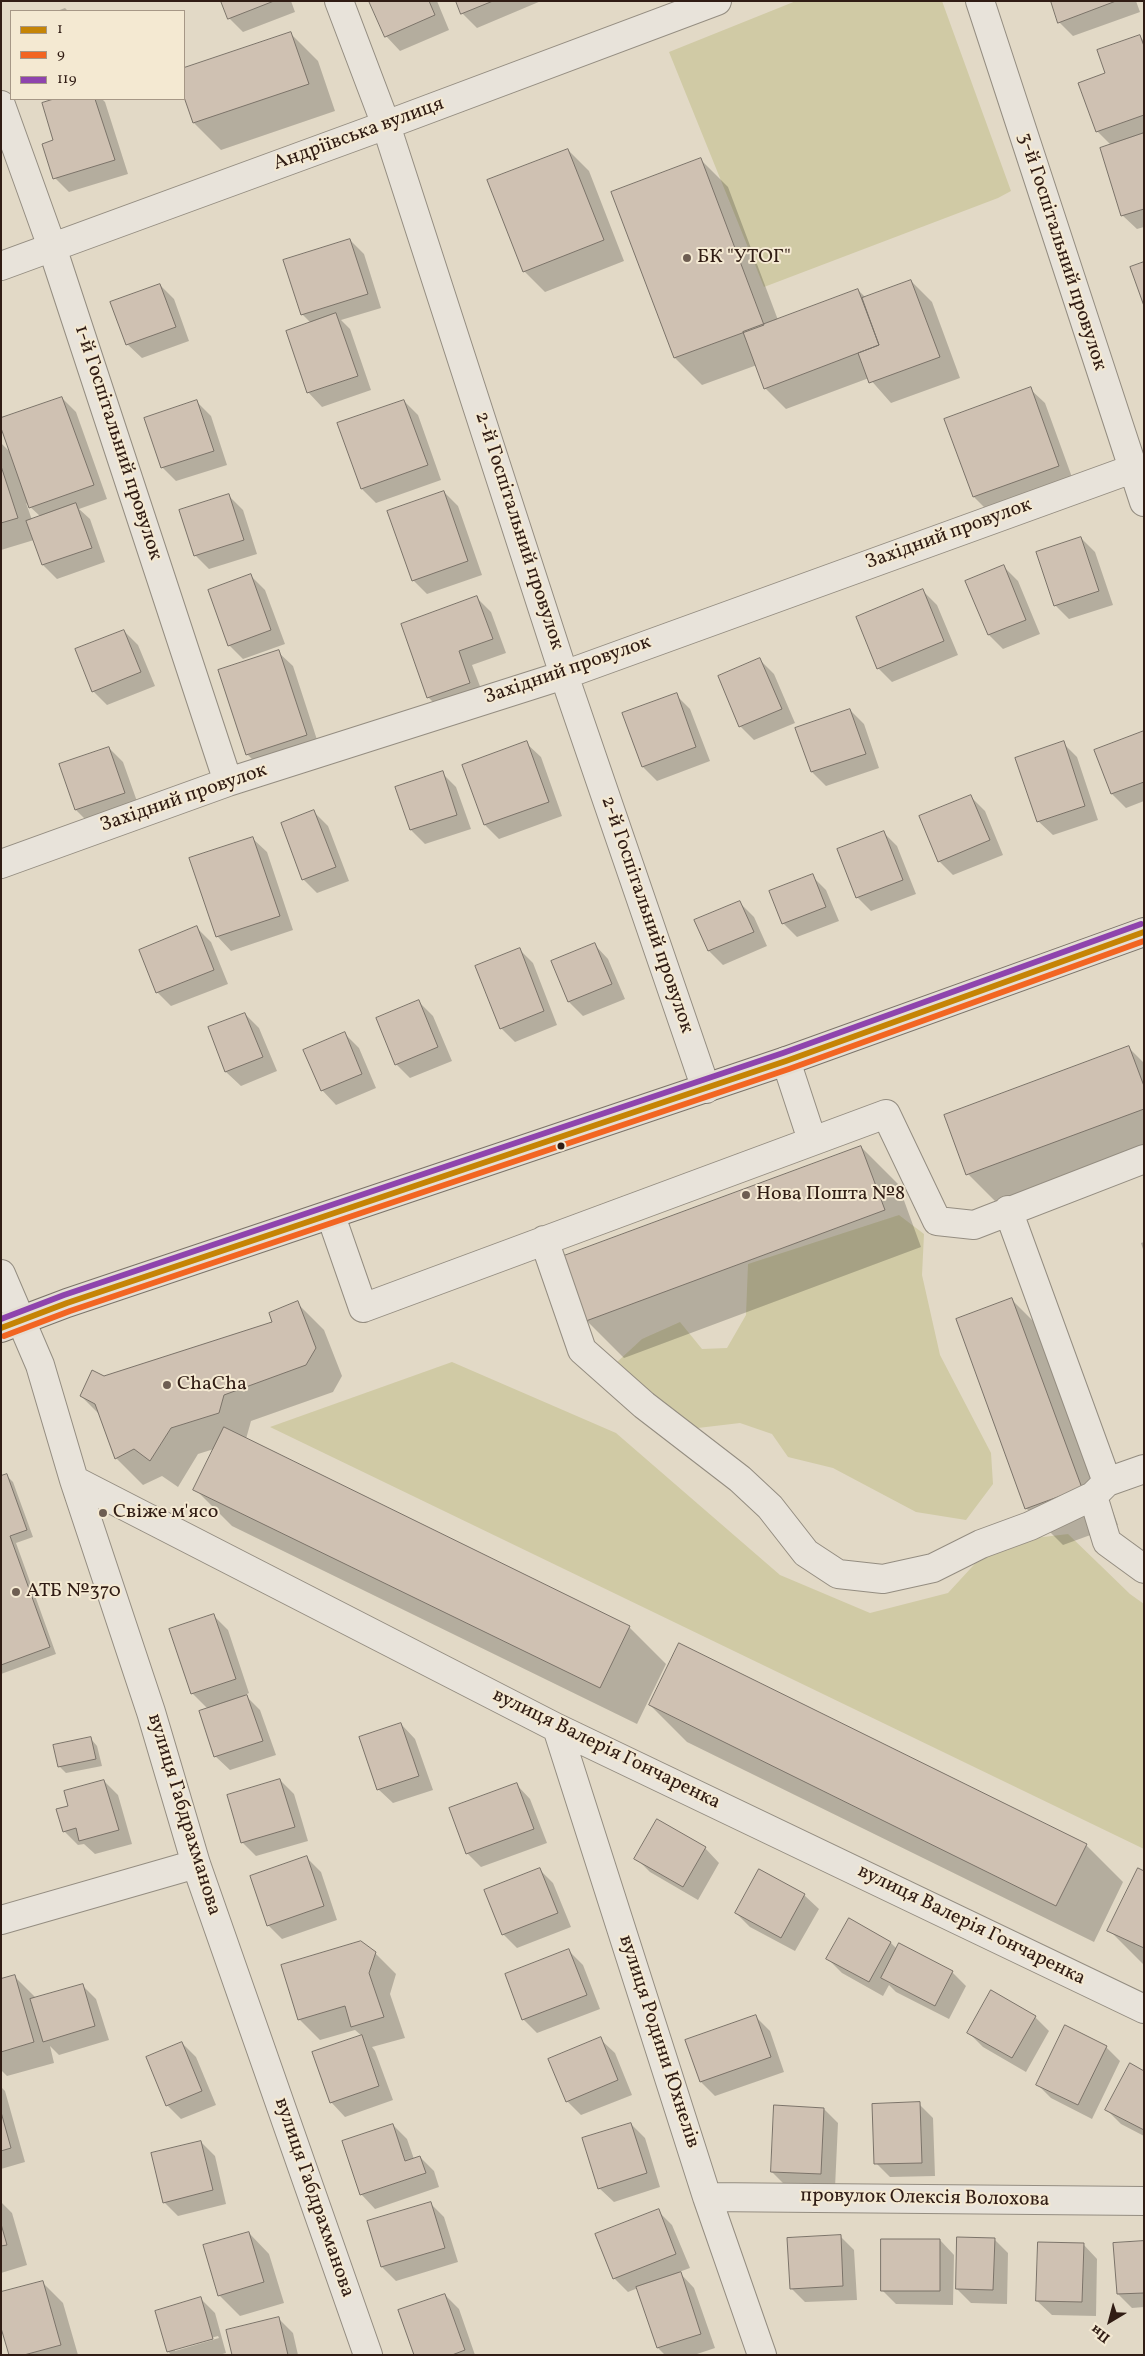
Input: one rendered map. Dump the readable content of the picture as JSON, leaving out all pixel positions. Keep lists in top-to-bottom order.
{
  "streets": {
    "street": [
      "Андріївська вулиця",
      "3-й Госпітальний провулок",
      "1-й Госпітальний провулок",
      "2-й Госпітальний провулок",
      "Західний провулок",
      "вулиця Валерія Гончаренка",
      "вулиця Габдрахманова",
      "вулиця Родини Юхнелів",
      "провулок Олексія Волохова"
    ]
  },
  "crossings": [
    ["Андріївська вулиця", "1-й Госпітальний провулок"],
    ["Андріївська вулиця", "2-й Госпітальний провулок"],
    ["3-й Госпітальний провулок", "Західний провулок"],
    ["1-й Госпітальний провулок", "Західний провулок"],
    ["2-й Госпітальний провулок", "Західний провулок"],
    ["вулиця Валерія Гончаренка", "вулиця Габдрахманова"],
    ["вулиця Валерія Гончаренка", "вулиця Родини Юхнелів"],
    ["вулиця Родини Юхнелів", "провулок Олексія Волохова"]
  ],
  "places": [
    "БК \"УТОГ\"",
    "Нова Пошта №8",
    "ChaCha",
    "Свіже м'ясо",
    "АТБ №370"
  ],
  "lines": ["transit line 119", "transit line 1", "transit line 9"],
  "legend": ["1", "9", "119"],
  "north": "bottom left"
}
